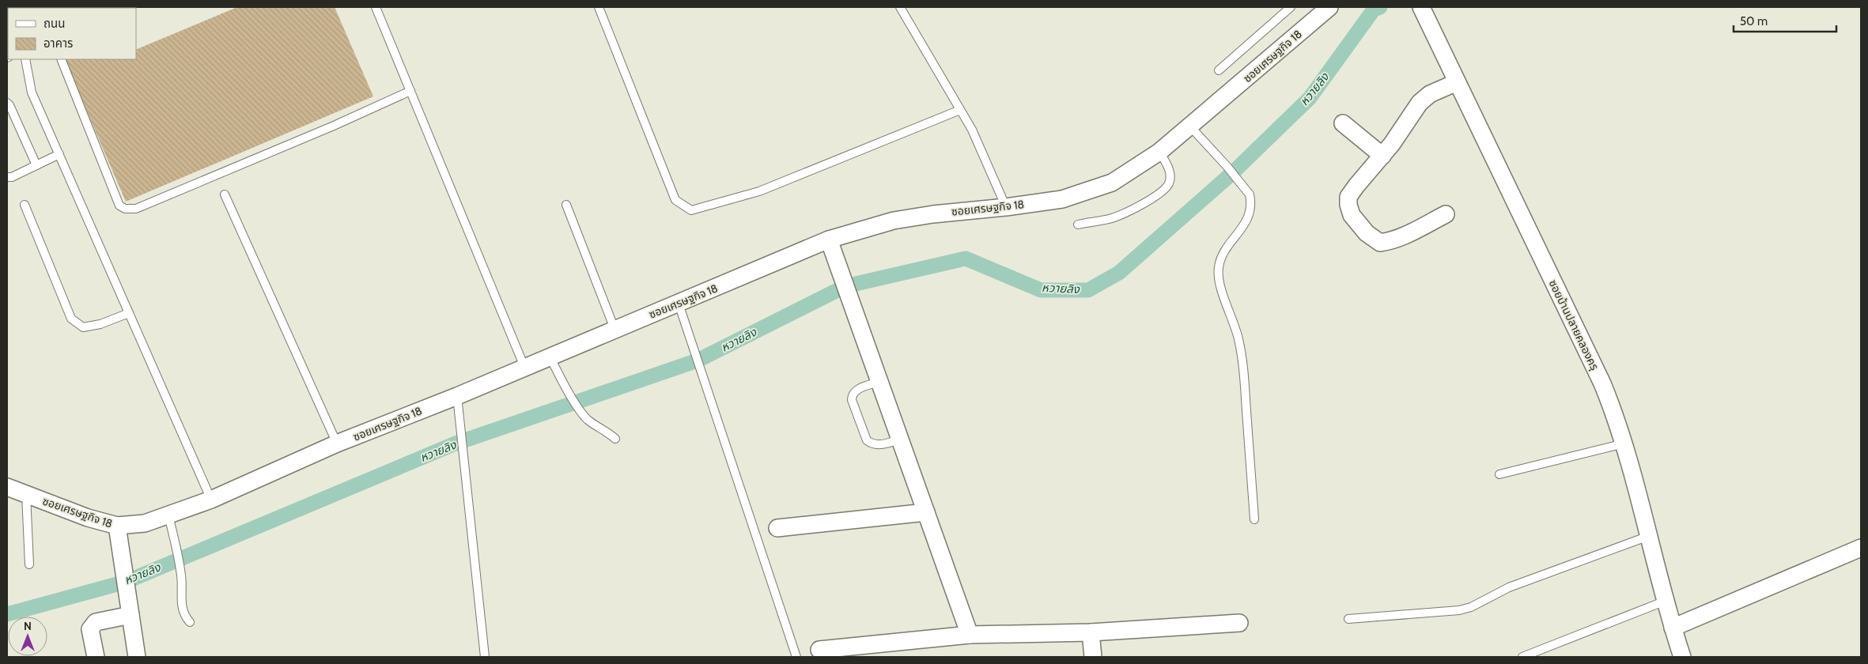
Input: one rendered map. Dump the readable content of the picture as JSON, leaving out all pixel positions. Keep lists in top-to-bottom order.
{
  "streets": {
    "street": ["ซอยเศรษฐกิจ 18", "ซอยบ้านปลายคลองครุ"]
  },
  "water": ["หวายลิง"],
  "legend": ["ถนน", "อาคาร"],
  "scale_bar": "50 m",
  "north": "top"
}
